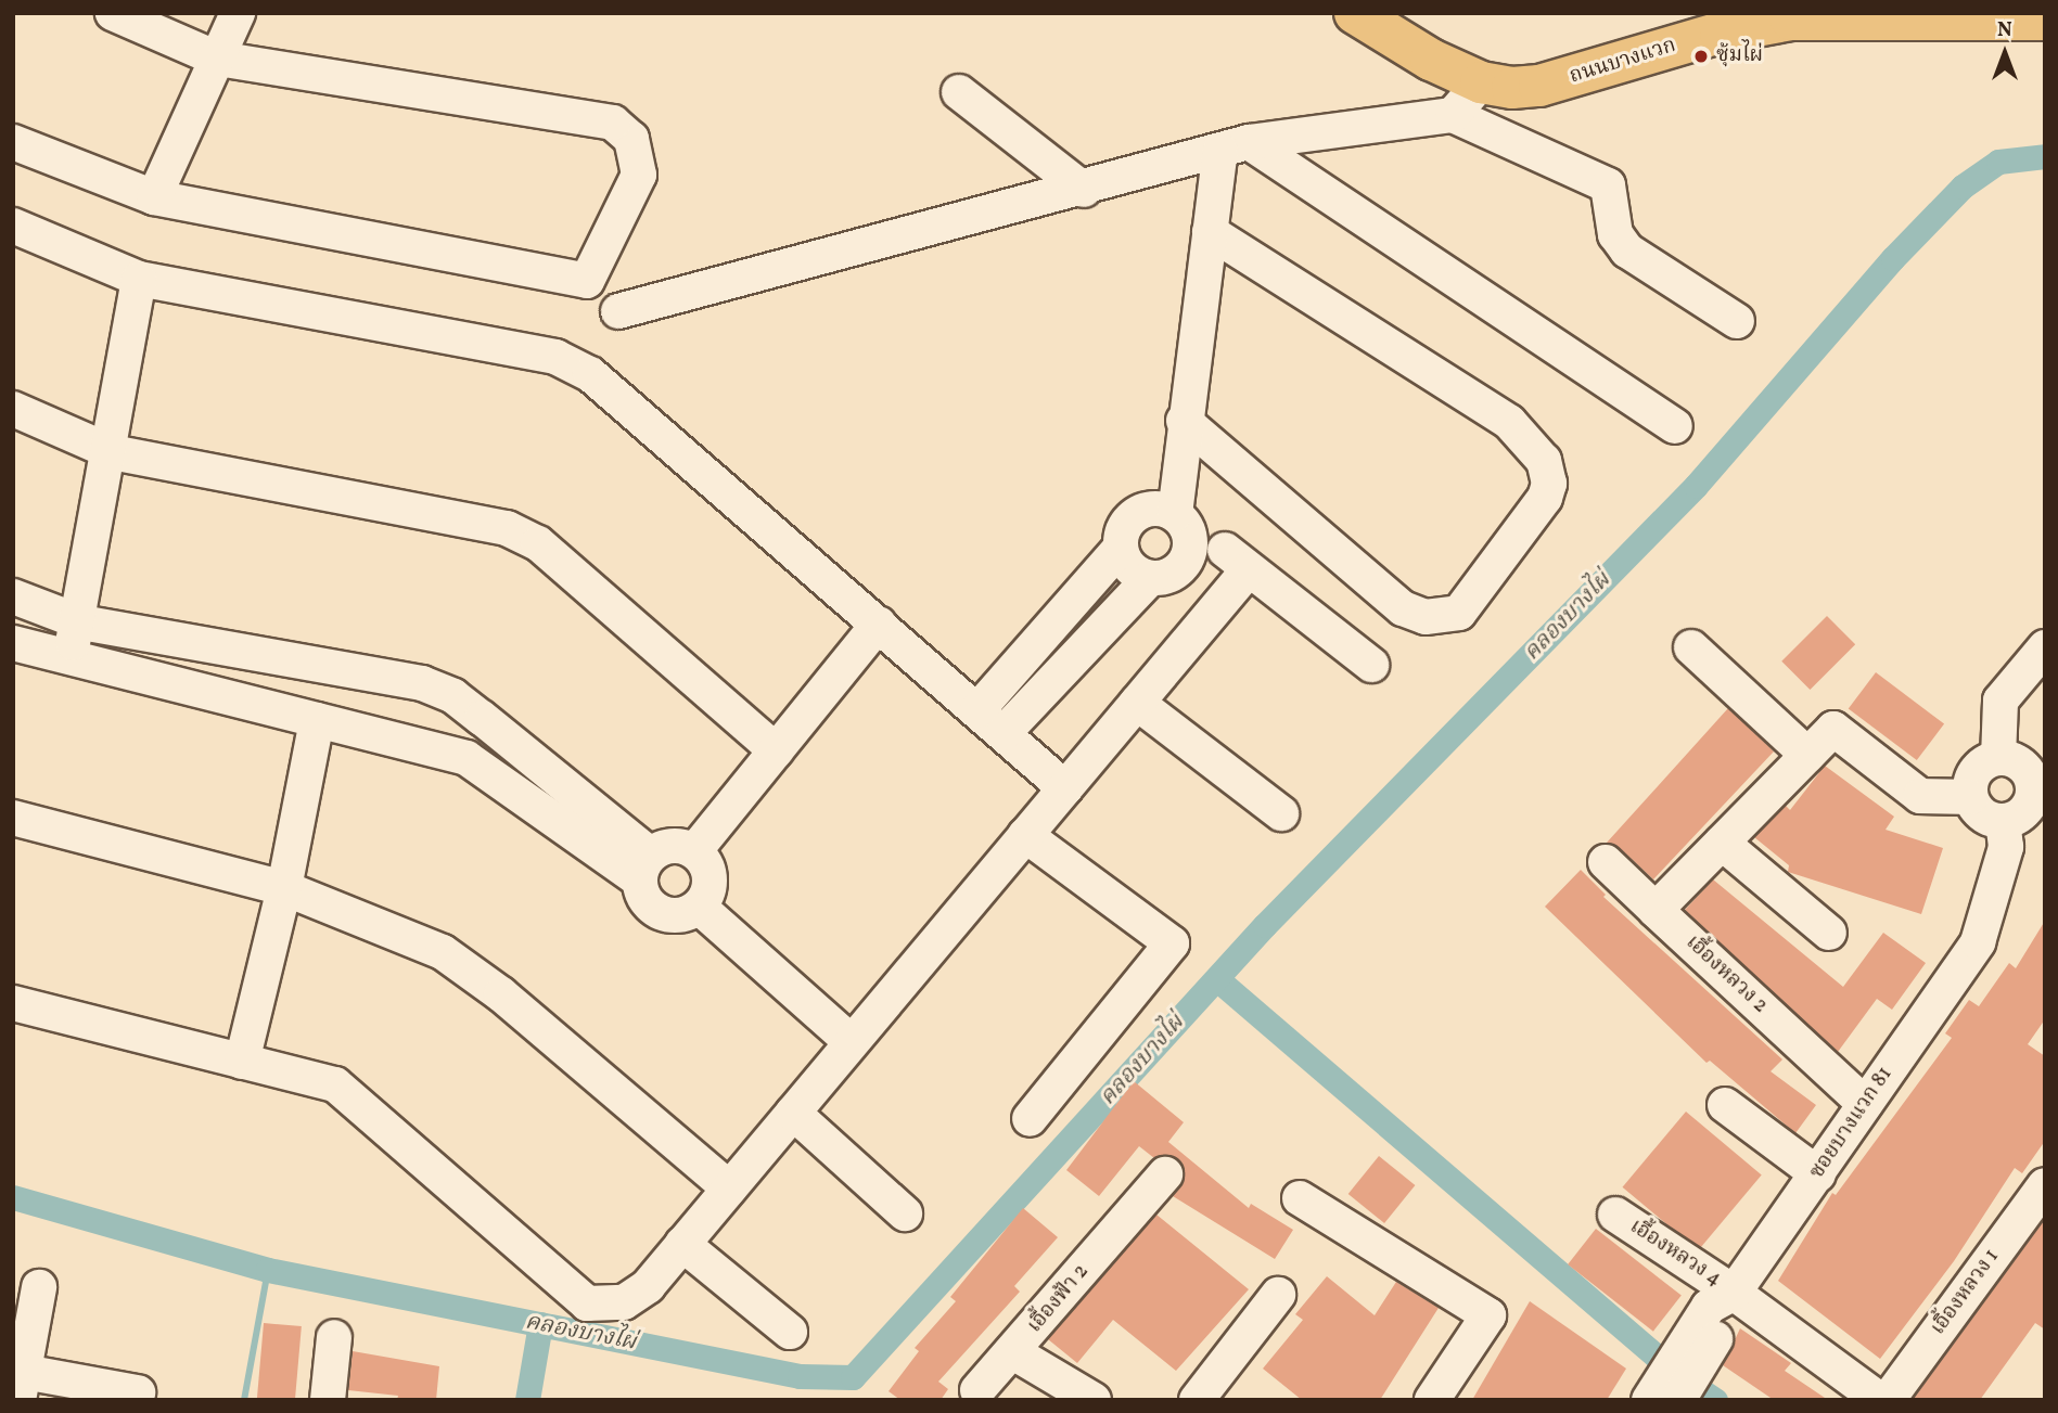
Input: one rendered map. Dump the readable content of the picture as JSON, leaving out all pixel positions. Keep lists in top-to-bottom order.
{
  "streets": {
    "main road": ["ถนนบางแวก"],
    "street": [
      "เอื้องหลวง 2",
      "ซอยบางแวก 81",
      "เอื้องหลวง 4",
      "เอิ้องหลวง 1",
      "เอื้องฟ้า 2"
    ]
  },
  "crossings": [
    ["เอื้องหลวง 2", "ซอยบางแวก 81"],
    ["ซอยบางแวก 81", "เอื้องหลวง 4"]
  ],
  "water": ["คลองบางไผ่"],
  "places": ["ซุ้มไผ่"],
  "north": "top"
}
